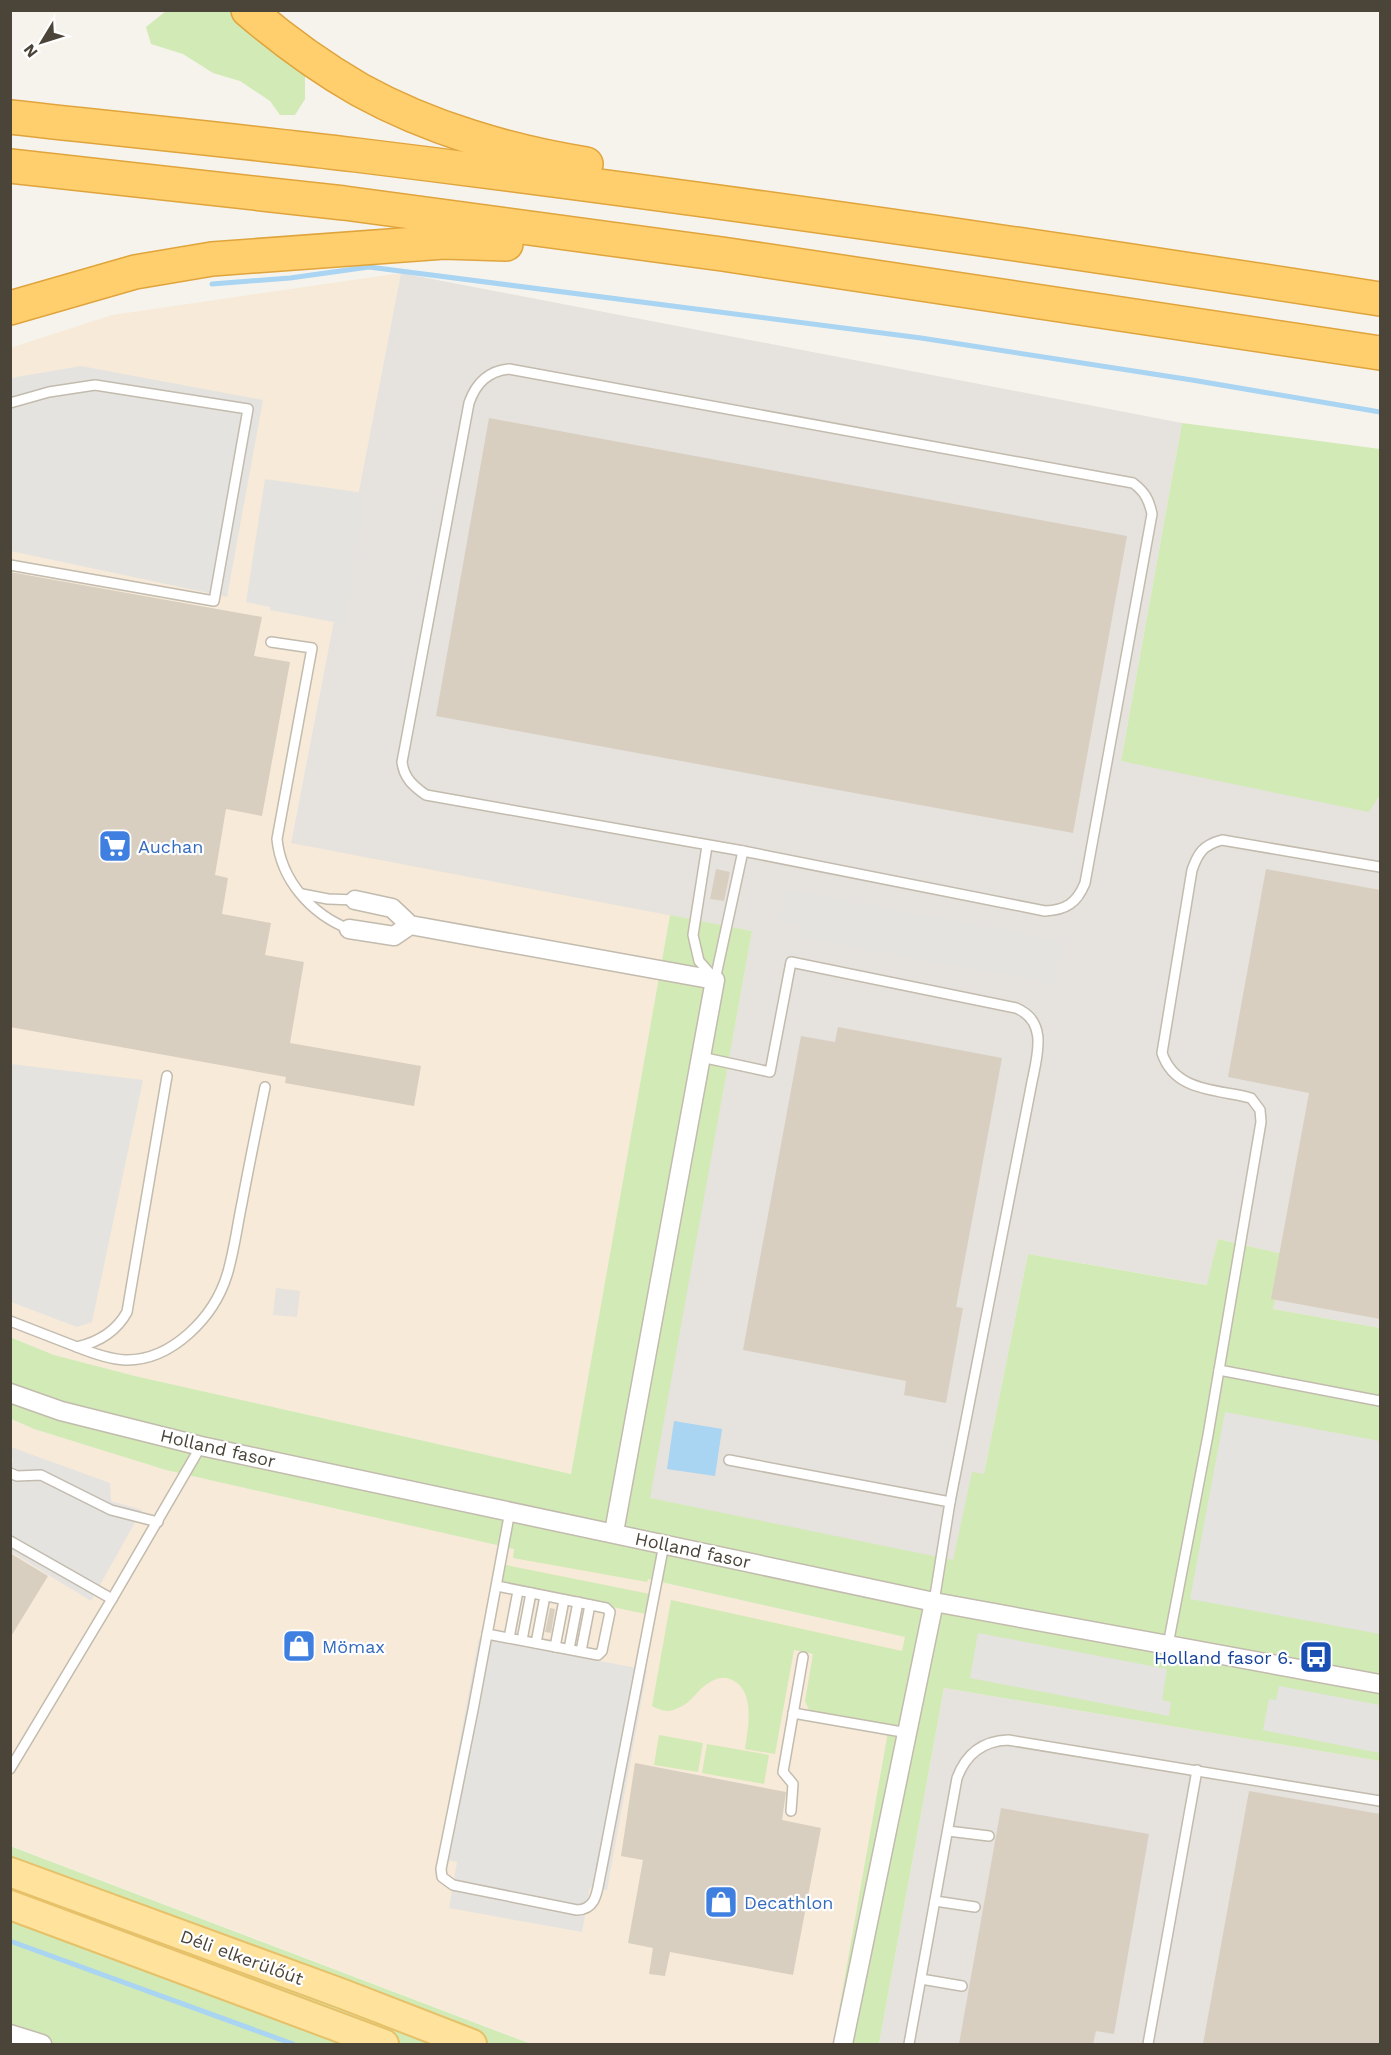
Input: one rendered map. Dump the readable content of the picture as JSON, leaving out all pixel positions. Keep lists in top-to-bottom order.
{
  "streets": {
    "main road": ["Déli elkerülőút"],
    "street": ["Holland fasor"]
  },
  "places": {
    "supermarket": ["Auchan"],
    "shop": ["Mömax", "Decathlon"],
    "bus stop": ["Holland fasor 6."]
  },
  "north": "bottom left"
}
